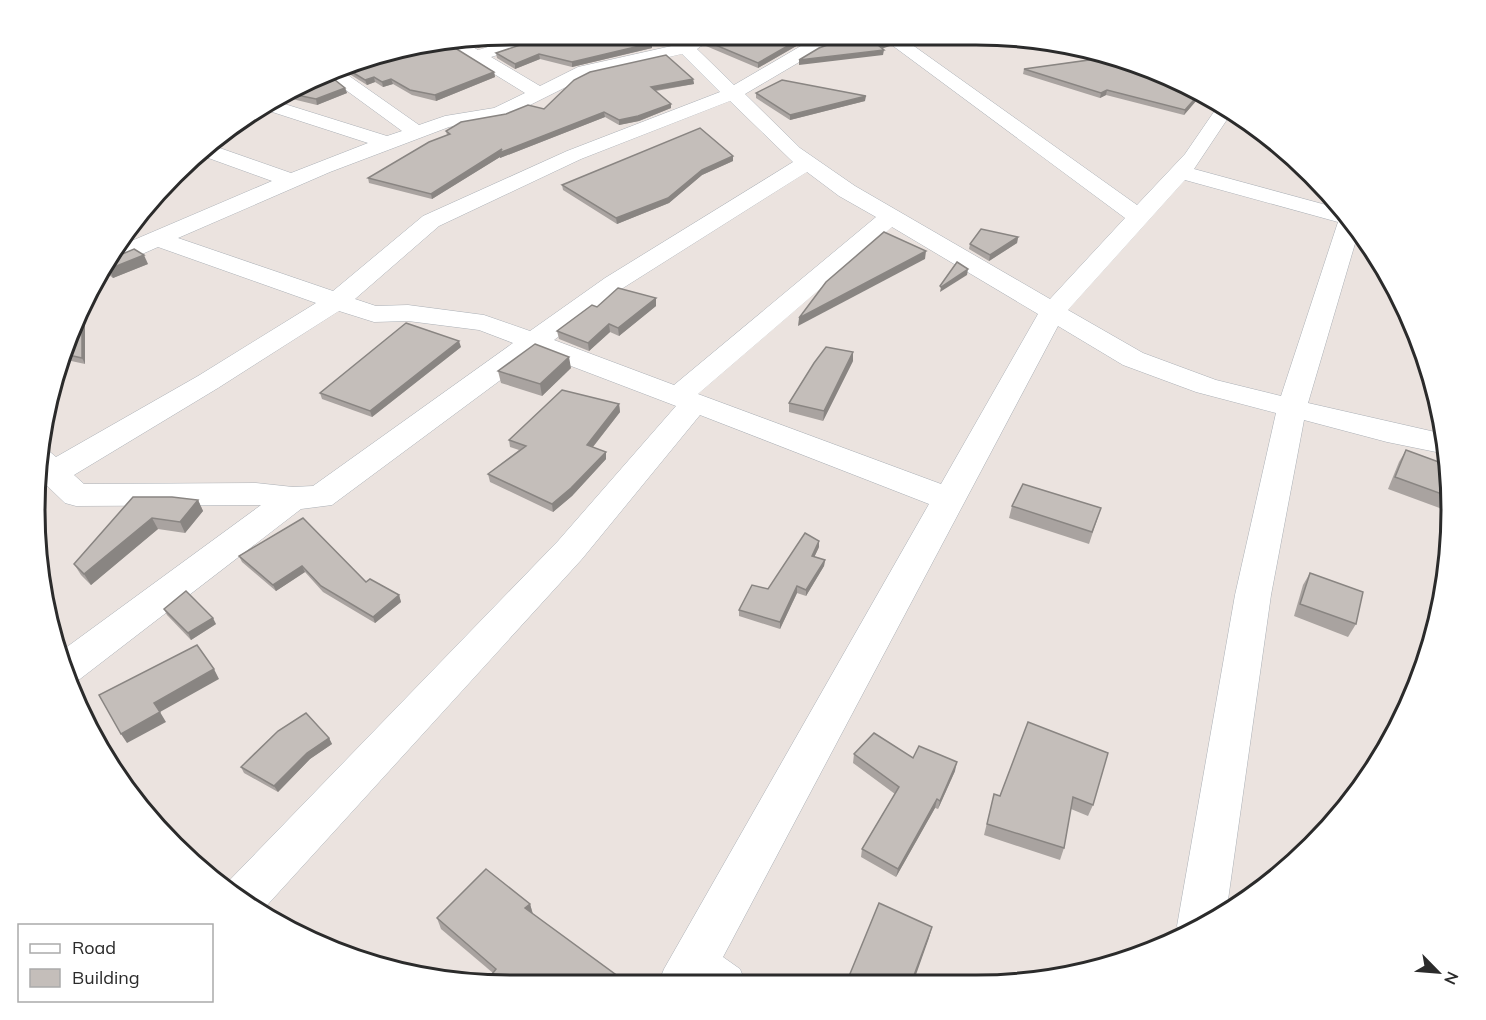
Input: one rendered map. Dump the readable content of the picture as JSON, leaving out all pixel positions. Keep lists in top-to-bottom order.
{
  "legend": ["Road", "Building"],
  "north": "bottom right"
}
